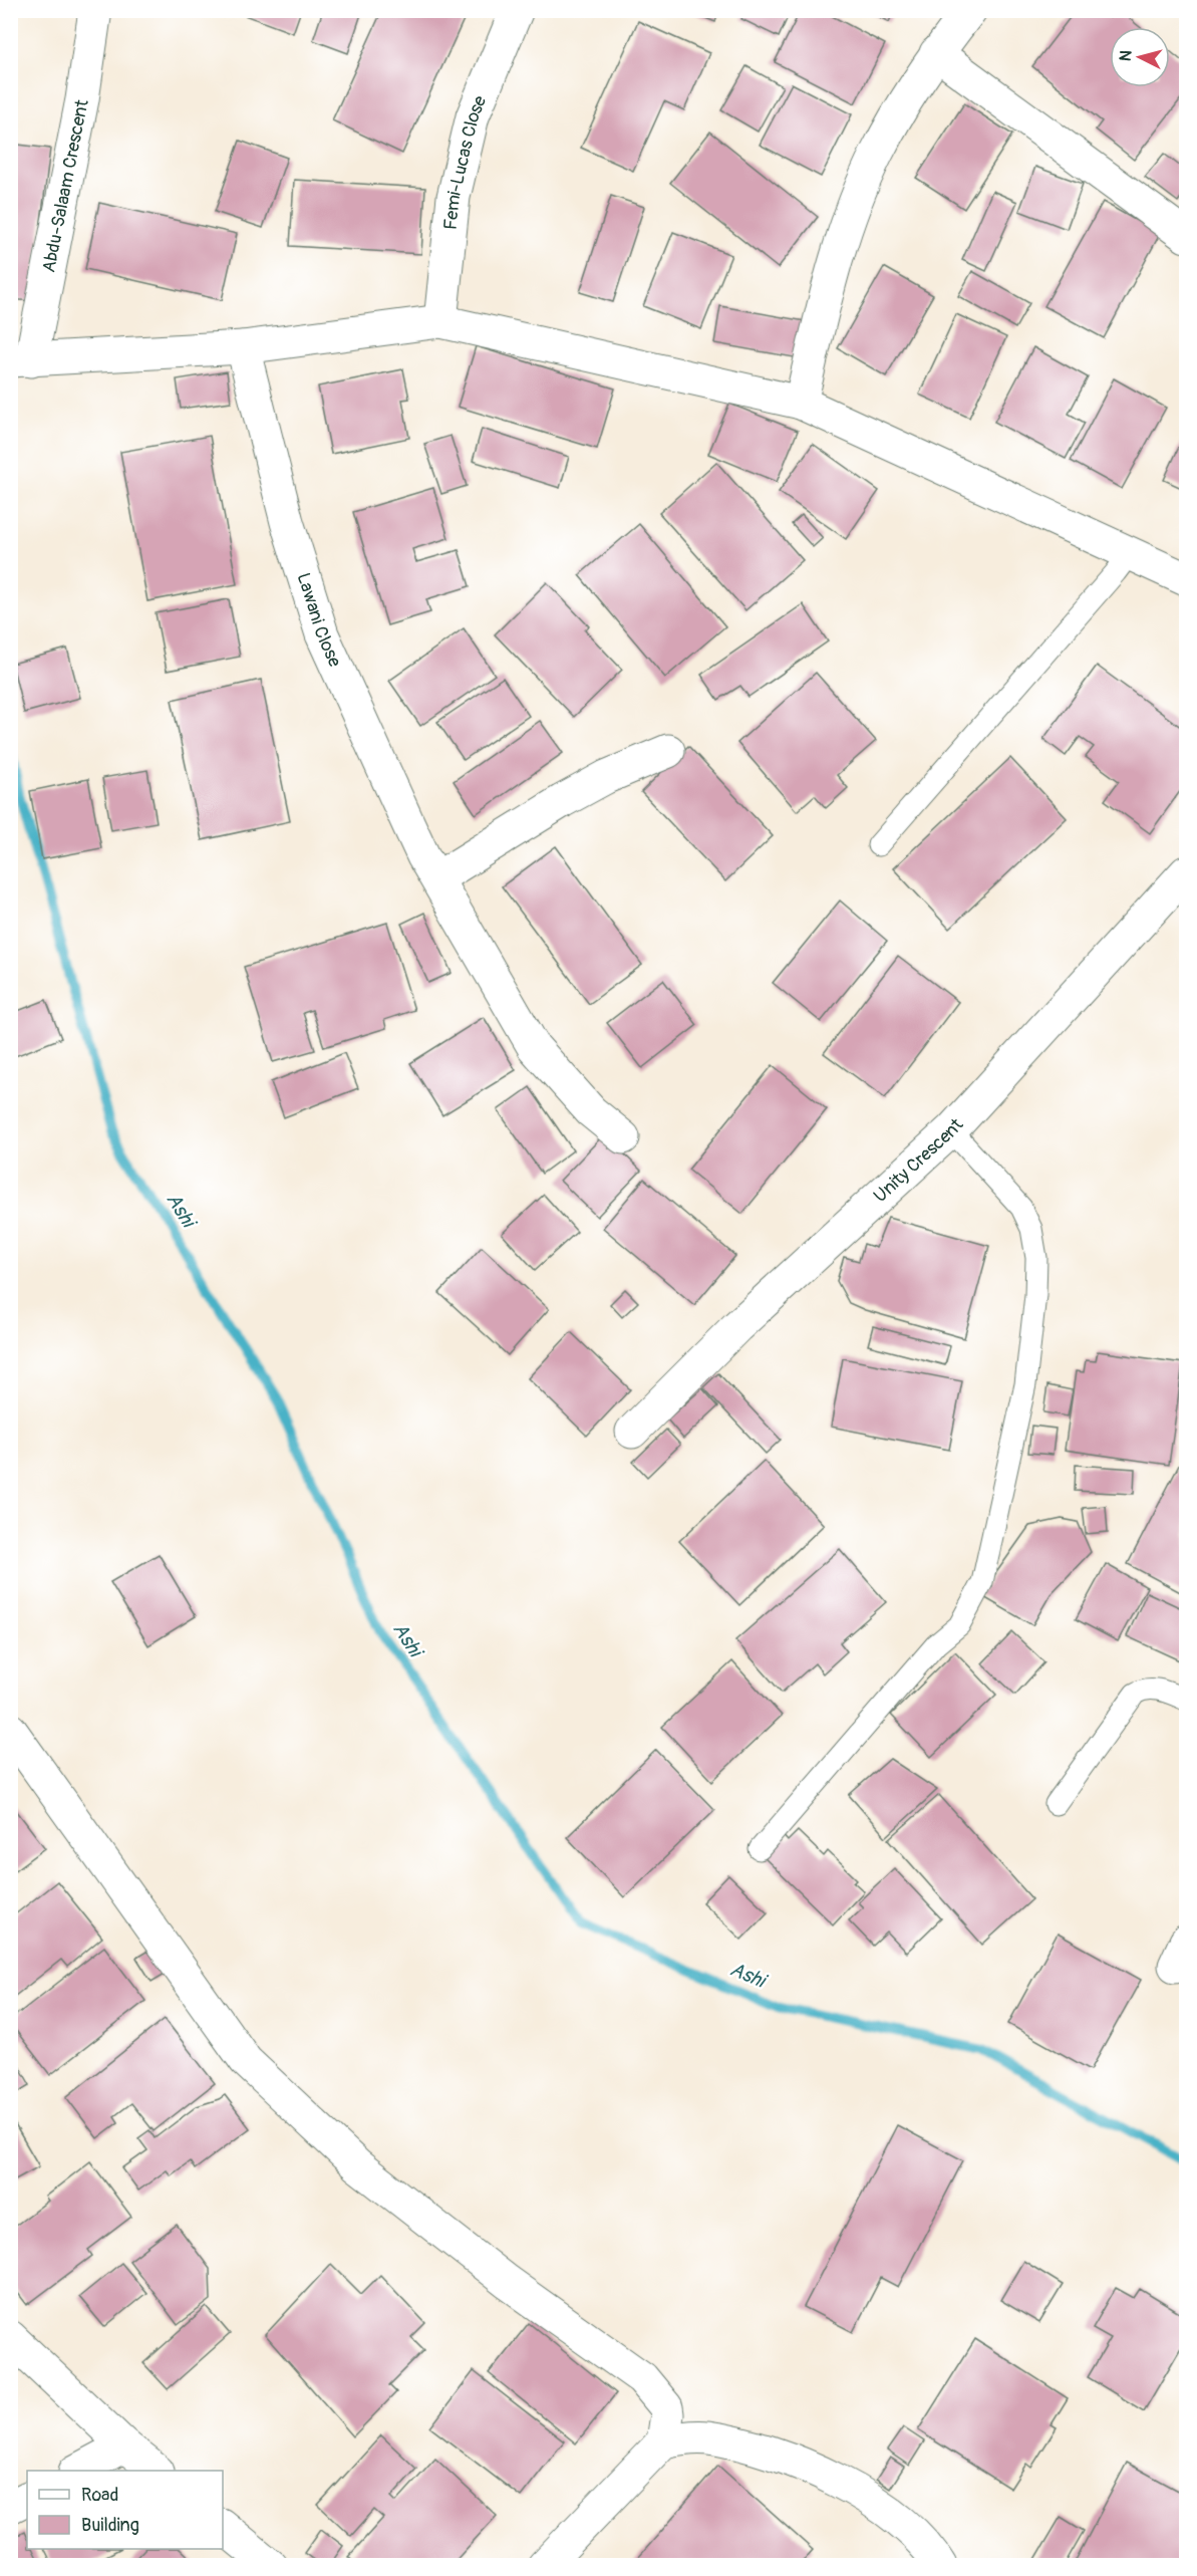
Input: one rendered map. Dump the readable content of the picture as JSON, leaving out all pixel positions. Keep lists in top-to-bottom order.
{
  "streets": {
    "street": [
      "Femi-Lucas Close",
      "Abdu-Salaam Crescent",
      "Lawani Close",
      "Unity Crescent"
    ]
  },
  "water": ["Ashi"],
  "legend": ["Road", "Building"],
  "north": "left"
}
